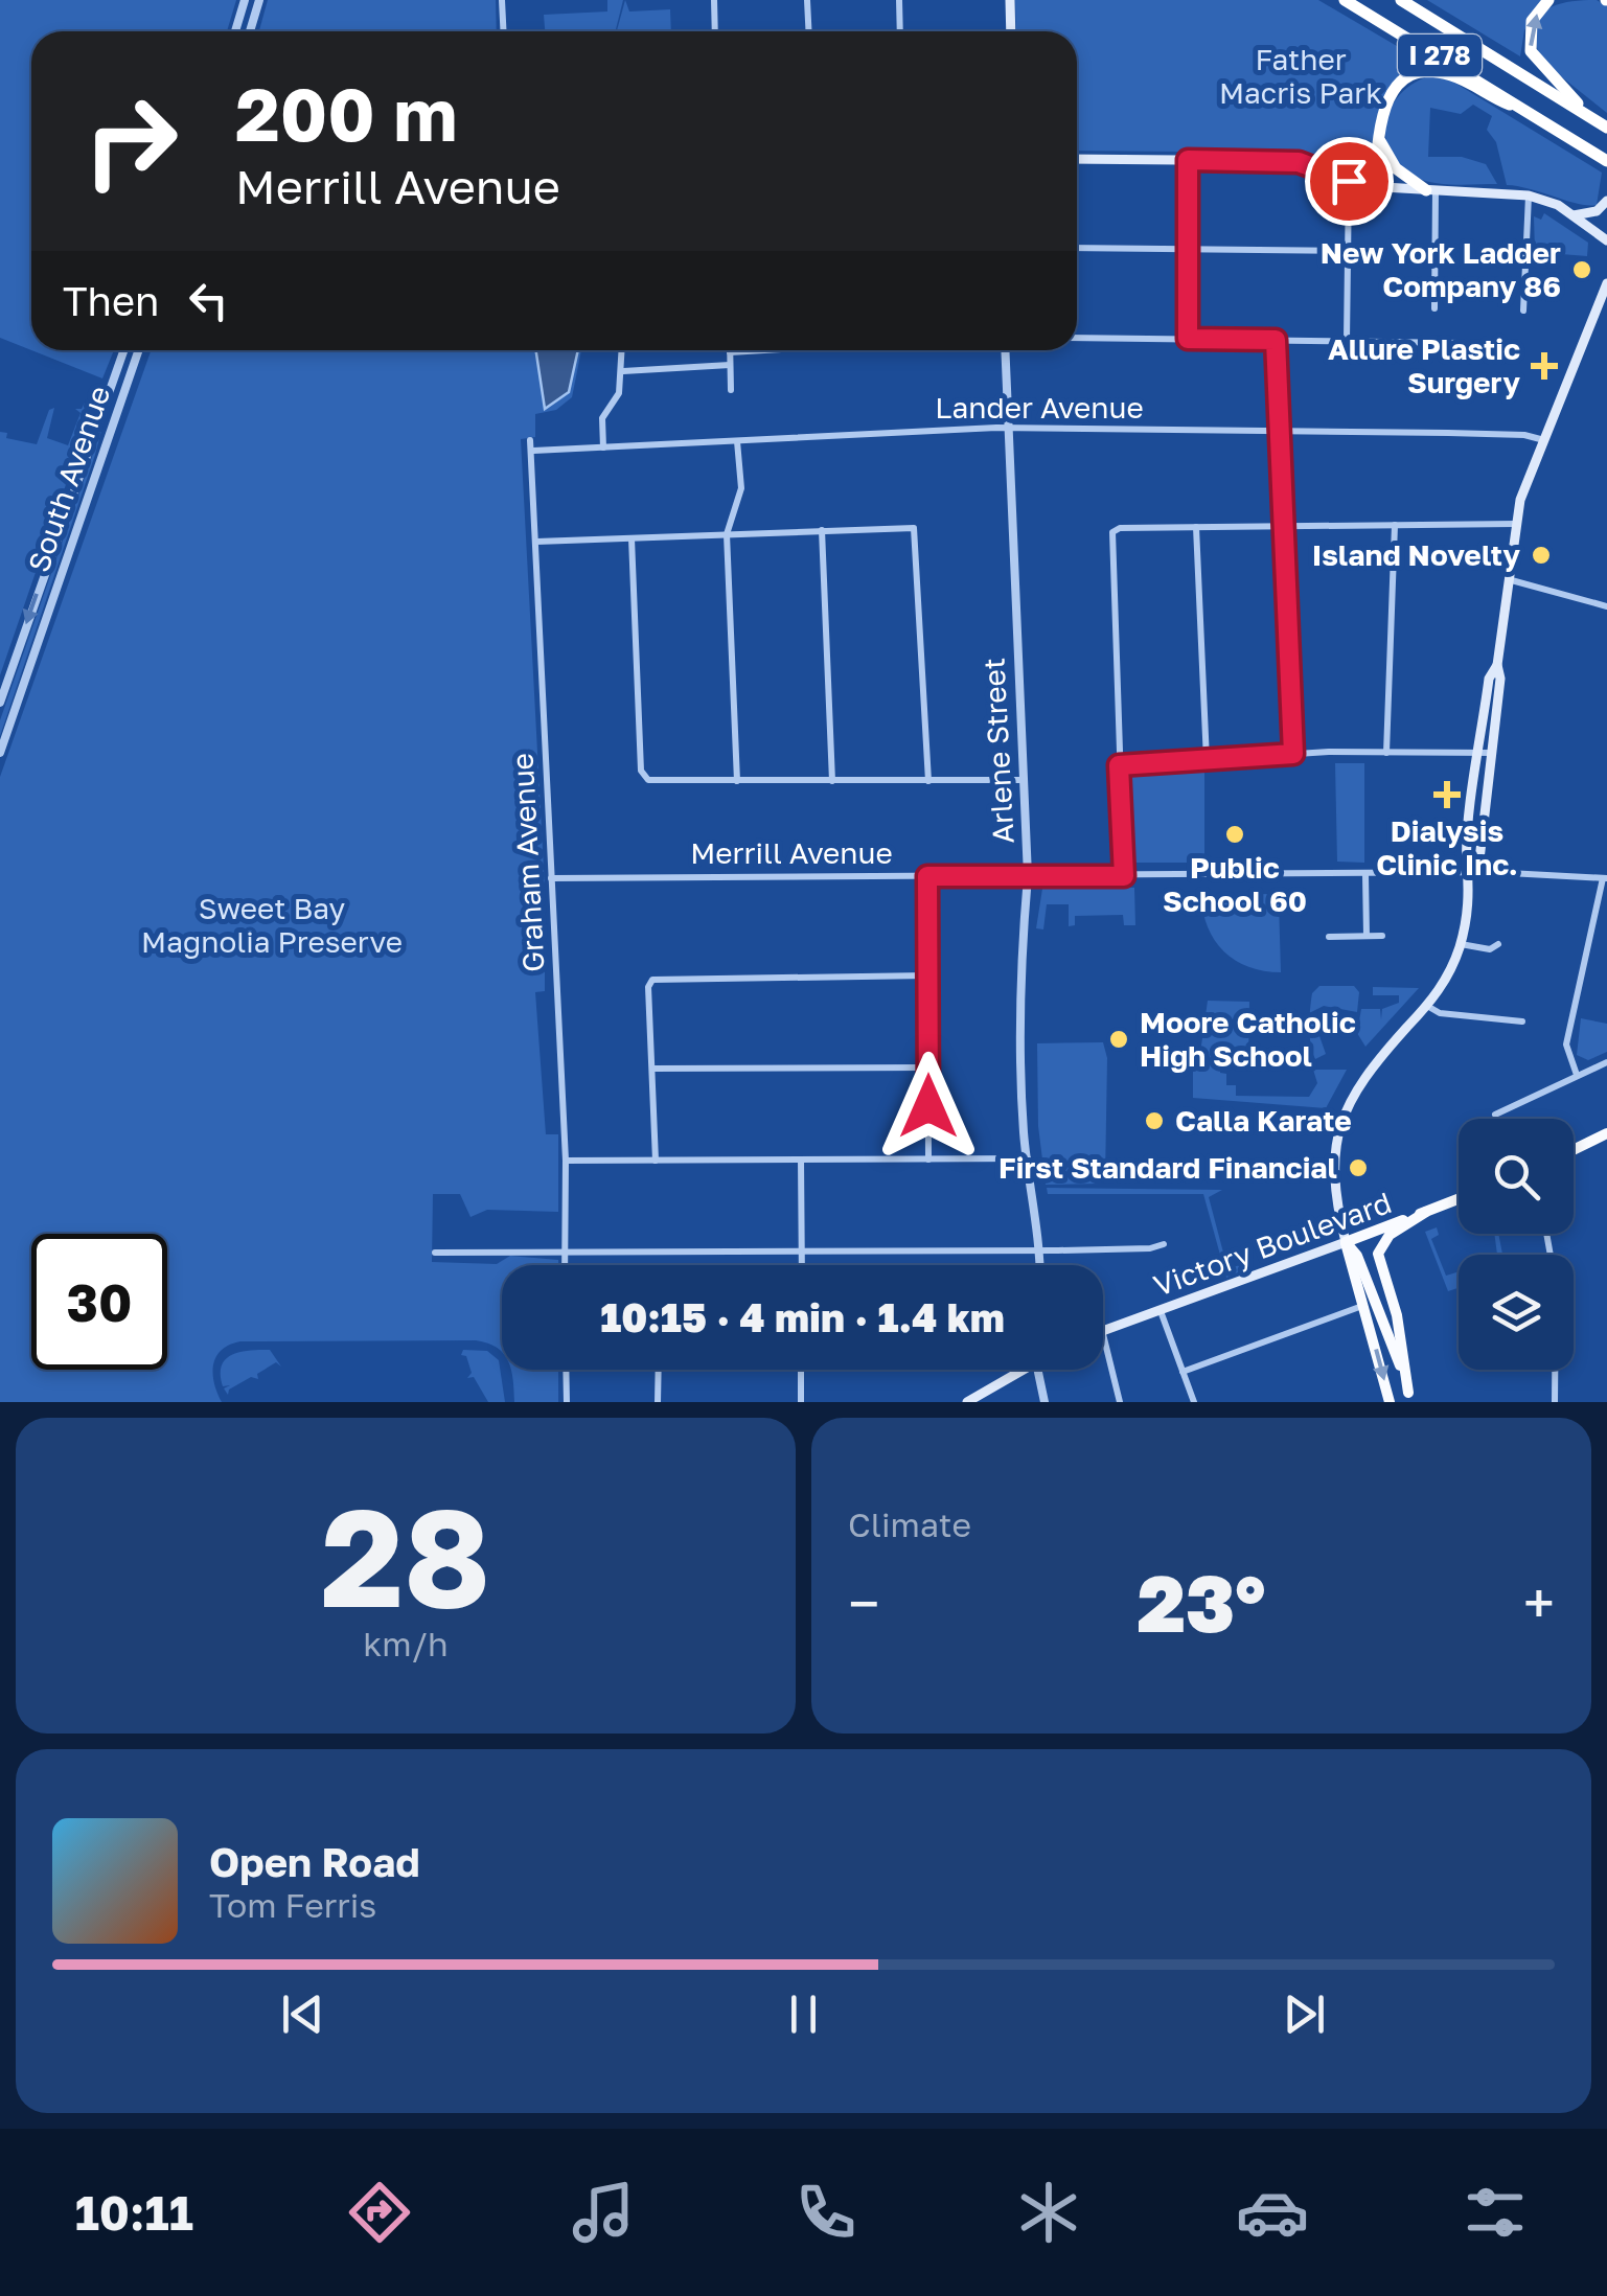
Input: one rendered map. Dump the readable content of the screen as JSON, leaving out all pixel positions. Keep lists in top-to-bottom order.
{
  "streets": {
    "highway": ["I 278"],
    "main road": ["Victory Boulevard"],
    "street": [
      "Lander Avenue",
      "South Avenue",
      "Arlene Street",
      "Merrill Avenue",
      "Graham Avenue"
    ]
  },
  "crossings": [
    ["Lander Avenue", "Arlene Street"],
    ["Lander Avenue", "Graham Avenue"],
    ["Arlene Street", "Merrill Avenue"],
    ["Merrill Avenue", "Graham Avenue"]
  ],
  "parks": ["Father Macris Park", "Sweet Bay Magnolia Preserve"],
  "places": {
    "other": [
      "New York Ladder Company 86",
      "Island Novelty",
      "Public School 60",
      "Moore Catholic High School",
      "Calla Karate",
      "First Standard Financial"
    ],
    "health": ["Allure Plastic Surgery", "Dialysis Clinic Inc."]
  },
  "page": {
    "turn": ["200 m", "Merrill Avenue"],
    "then": "Then",
    "limit": "30",
    "trip": "10:15 · 4 min · 1.4 km",
    "tile": [
      ["28", "km/h"],
      "Climate"
    ],
    "heat": ["−", "23°", "+"],
    "song": ["Open Road", "Tom Ferris"],
    "tabs": "10:11"
  }
}
